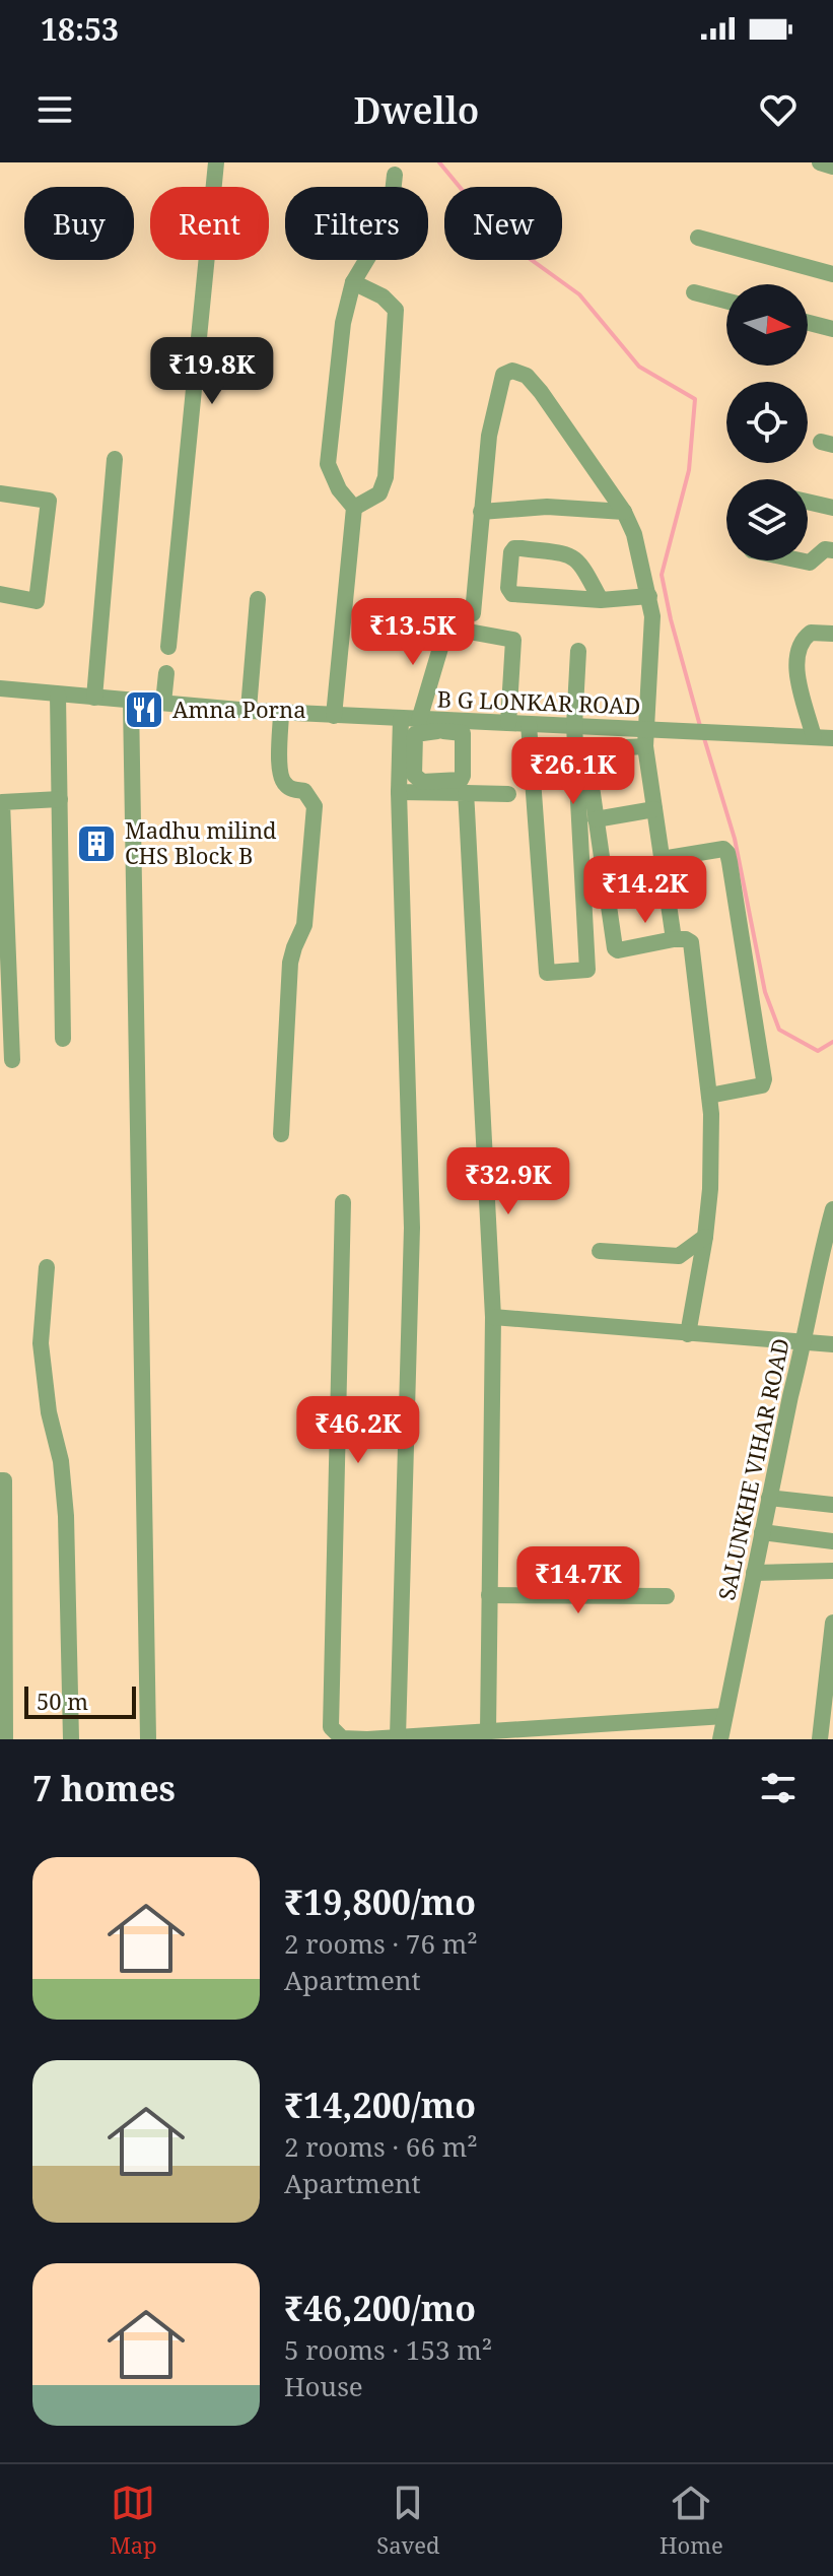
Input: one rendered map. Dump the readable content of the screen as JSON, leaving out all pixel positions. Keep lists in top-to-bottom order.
{
  "streets": {
    "street": ["B G LONKAR ROAD", "SALUNKHE VIHAR ROAD"]
  },
  "places": {
    "restaurant": ["Amna Porna"],
    "building": ["Madhu milind CHS Block B"]
  },
  "scale_bar": "50 m",
  "north": "right",
  "page": {
    "status": "18:53",
    "header": "Dwello",
    "chip": [
      "Buy",
      "Rent",
      "Filters",
      "New"
    ],
    "price": [
      "₹19.8K",
      "₹13.5K",
      "₹26.1K",
      "₹14.2K",
      "₹32.9K",
      "₹46.2K",
      "₹14.7K"
    ],
    "scale": "50 m",
    "heading": "7 homes",
    "list": [
      {
        "name": "₹19,800/mo",
        "note": "2 rooms · 76 m² · Apartment"
      },
      {
        "name": "₹14,200/mo",
        "note": "2 rooms · 66 m² · Apartment"
      },
      {
        "name": "₹46,200/mo",
        "note": "5 rooms · 153 m² · House"
      }
    ],
    "tabs": ["Map", "Saved", "Home"]
  }
}
